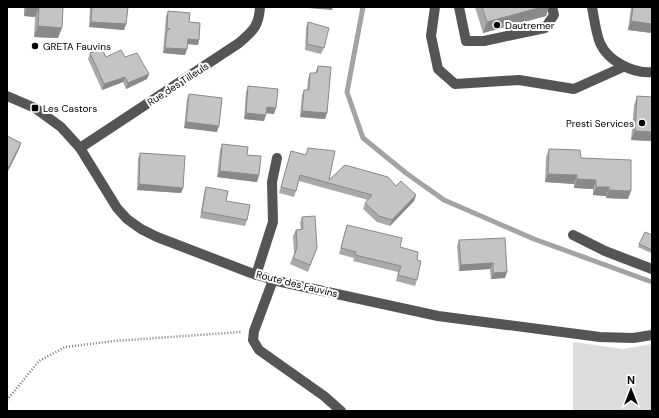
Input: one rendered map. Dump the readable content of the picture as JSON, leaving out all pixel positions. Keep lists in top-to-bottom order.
{
  "streets": {
    "street": ["Rue des Tilleuls", "Route des Fauvins"]
  },
  "crossings": [
    ["Rue des Tilleuls", "Route des Fauvins"]
  ],
  "places": {
    "other": ["Dautremer", "GRETA Fauvins", "Presti Services"],
    "transit": ["Les Castors"]
  },
  "north": "top"
}
